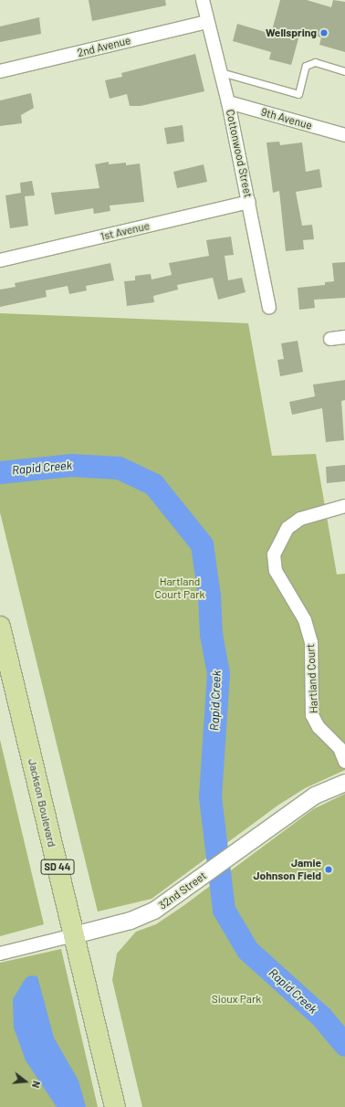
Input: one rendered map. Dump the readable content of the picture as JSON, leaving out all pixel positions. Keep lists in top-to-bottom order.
{
  "streets": {
    "main road": ["Jackson Boulevard", "SD 44"],
    "street": [
      "2nd Avenue",
      "9th Avenue",
      "Cottonwood Street",
      "1st Avenue",
      "Hartland Court",
      "32nd Street"
    ]
  },
  "crossings": [
    ["2nd Avenue", "Cottonwood Street"],
    ["9th Avenue", "Cottonwood Street"],
    ["Cottonwood Street", "1st Avenue"],
    ["Jackson Boulevard", "32nd Street"]
  ],
  "water": ["Rapid Creek"],
  "parks": ["Hartland Court Park", "Sioux Park"],
  "places": ["Wellspring", "Jamie Johnson Field"],
  "north": "right"
}
